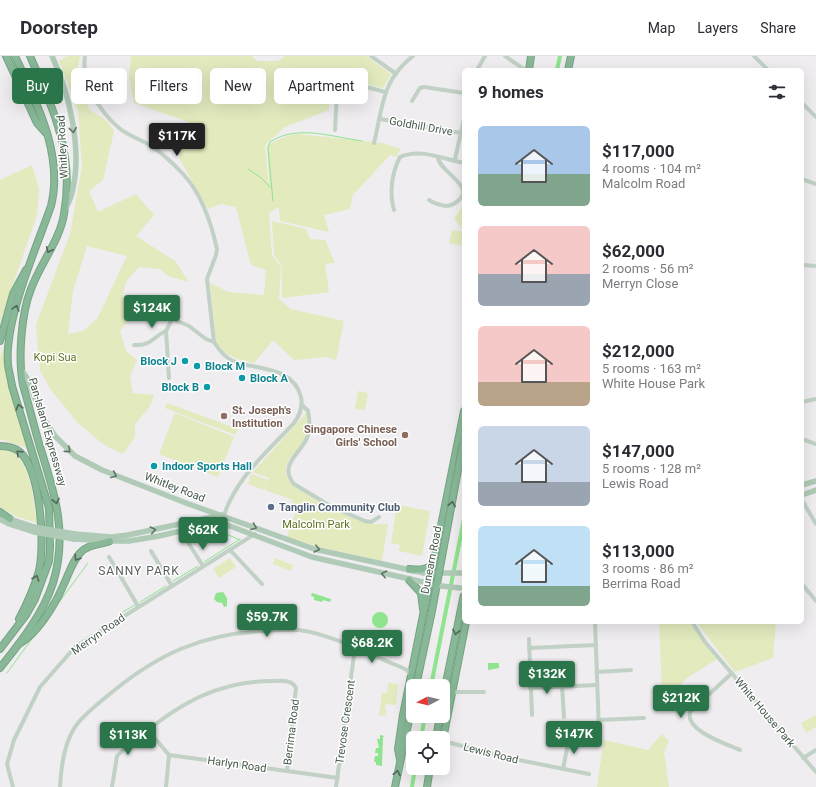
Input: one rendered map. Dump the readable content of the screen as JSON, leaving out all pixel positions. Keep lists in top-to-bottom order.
{
  "streets": {
    "highway": ["Pan-Island Expressway", "Dunearn Road"],
    "main road": ["Whitley Road"],
    "street": [
      "Goldhill Drive",
      "Merryn Road",
      "White House Park",
      "Trevose Crescent",
      "Berrima Road",
      "Lewis Road",
      "Harlyn Road"
    ]
  },
  "crossings": [
    ["Whitley Road", "Pan-Island Expressway"],
    ["Trevose Crescent", "Harlyn Road"],
    ["Berrima Road", "Harlyn Road"]
  ],
  "districts": ["SANNY PARK"],
  "parks": ["Kopi Sua", "Malcolm Park"],
  "places": [
    "Block J",
    "Block M",
    "Block A",
    "Block B",
    "St. Joseph's Institution",
    "Singapore Chinese Girls' School",
    "Indoor Sports Hall",
    "Tanglin Community Club"
  ],
  "north": "left",
  "page": {
    "header": "Doorstep",
    "nav": ["Map", "Layers", "Share"],
    "chip": [
      "Buy",
      "Rent",
      "Filters",
      "New",
      "Apartment"
    ],
    "heading": "9 homes",
    "list": [
      {
        "name": "$117,000",
        "note": "4 rooms · 104 m² · Malcolm Road"
      },
      {
        "name": "$62,000",
        "note": "2 rooms · 56 m² · Merryn Close"
      },
      {
        "name": "$212,000",
        "note": "5 rooms · 163 m² · White House Park"
      },
      {
        "name": "$147,000",
        "note": "5 rooms · 128 m² · Lewis Road"
      },
      {
        "name": "$113,000",
        "note": "3 rooms · 86 m² · Berrima Road"
      }
    ],
    "price": [
      "$117K",
      "$124K",
      "$62K",
      "$59.7K",
      "$68.2K",
      "$132K",
      "$212K",
      "$147K",
      "$113K"
    ]
  }
}
